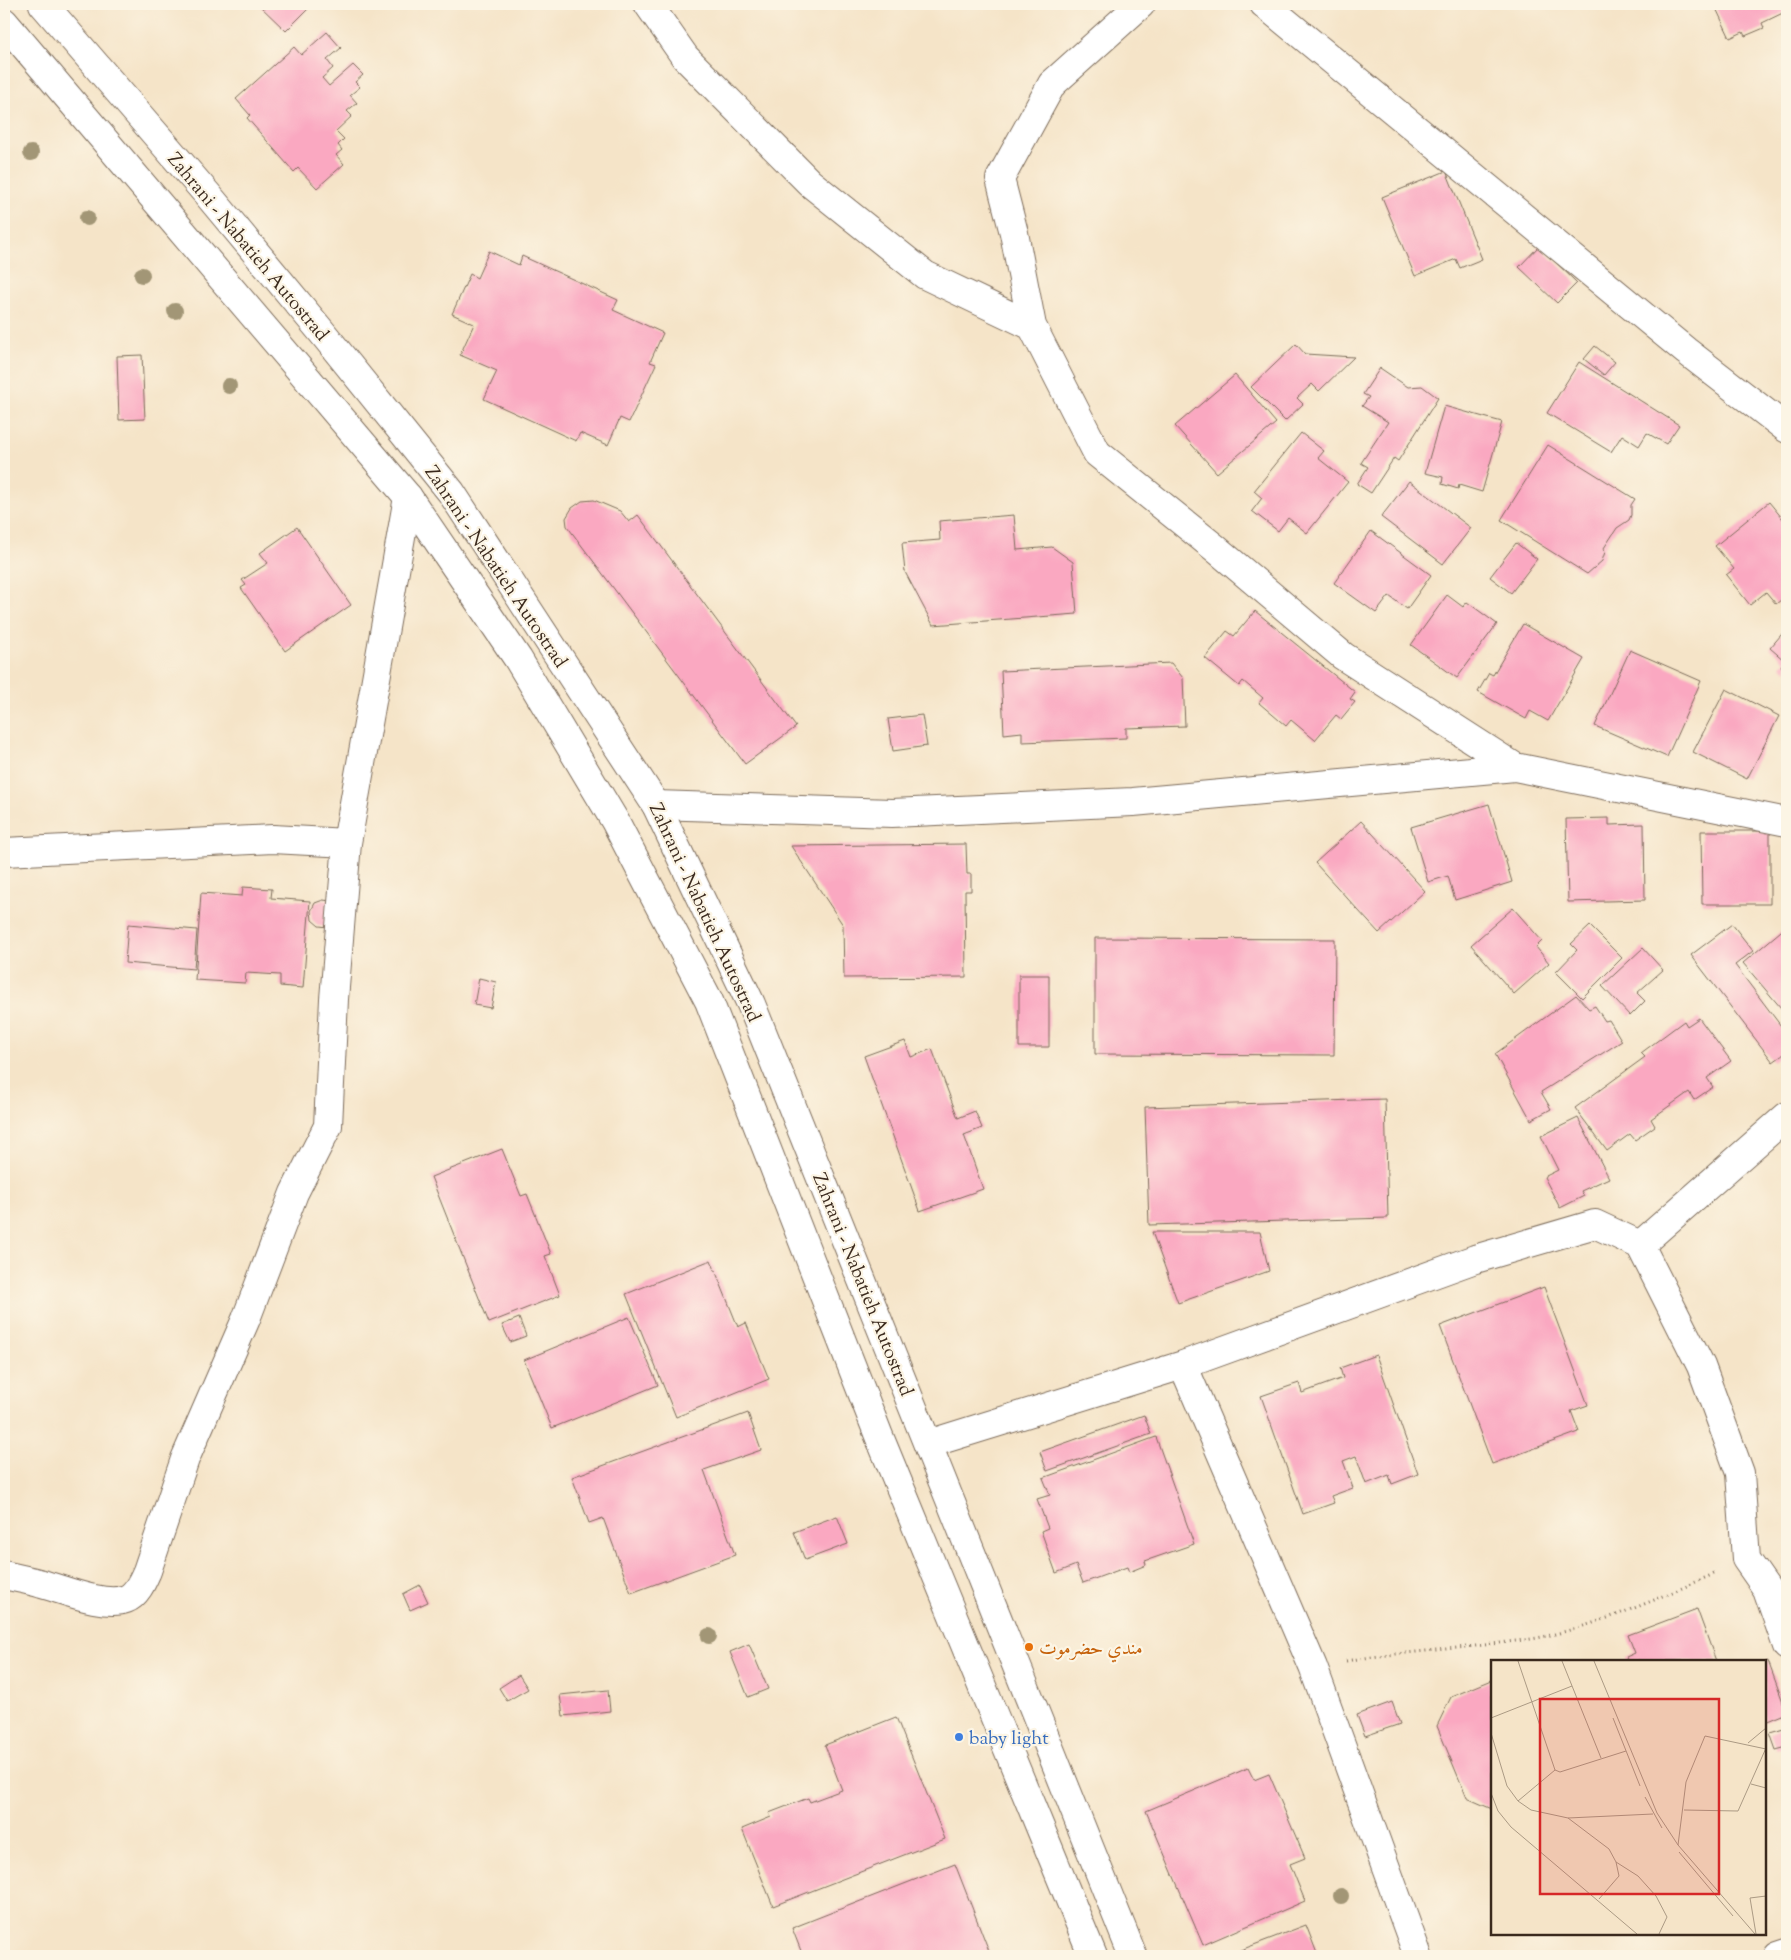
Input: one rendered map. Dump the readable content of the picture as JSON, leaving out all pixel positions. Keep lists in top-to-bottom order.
{
  "streets": {
    "main road": ["Zahrani - Nabatieh Autostrad"]
  },
  "places": ["مندي حضرموت", "baby light"]
}
